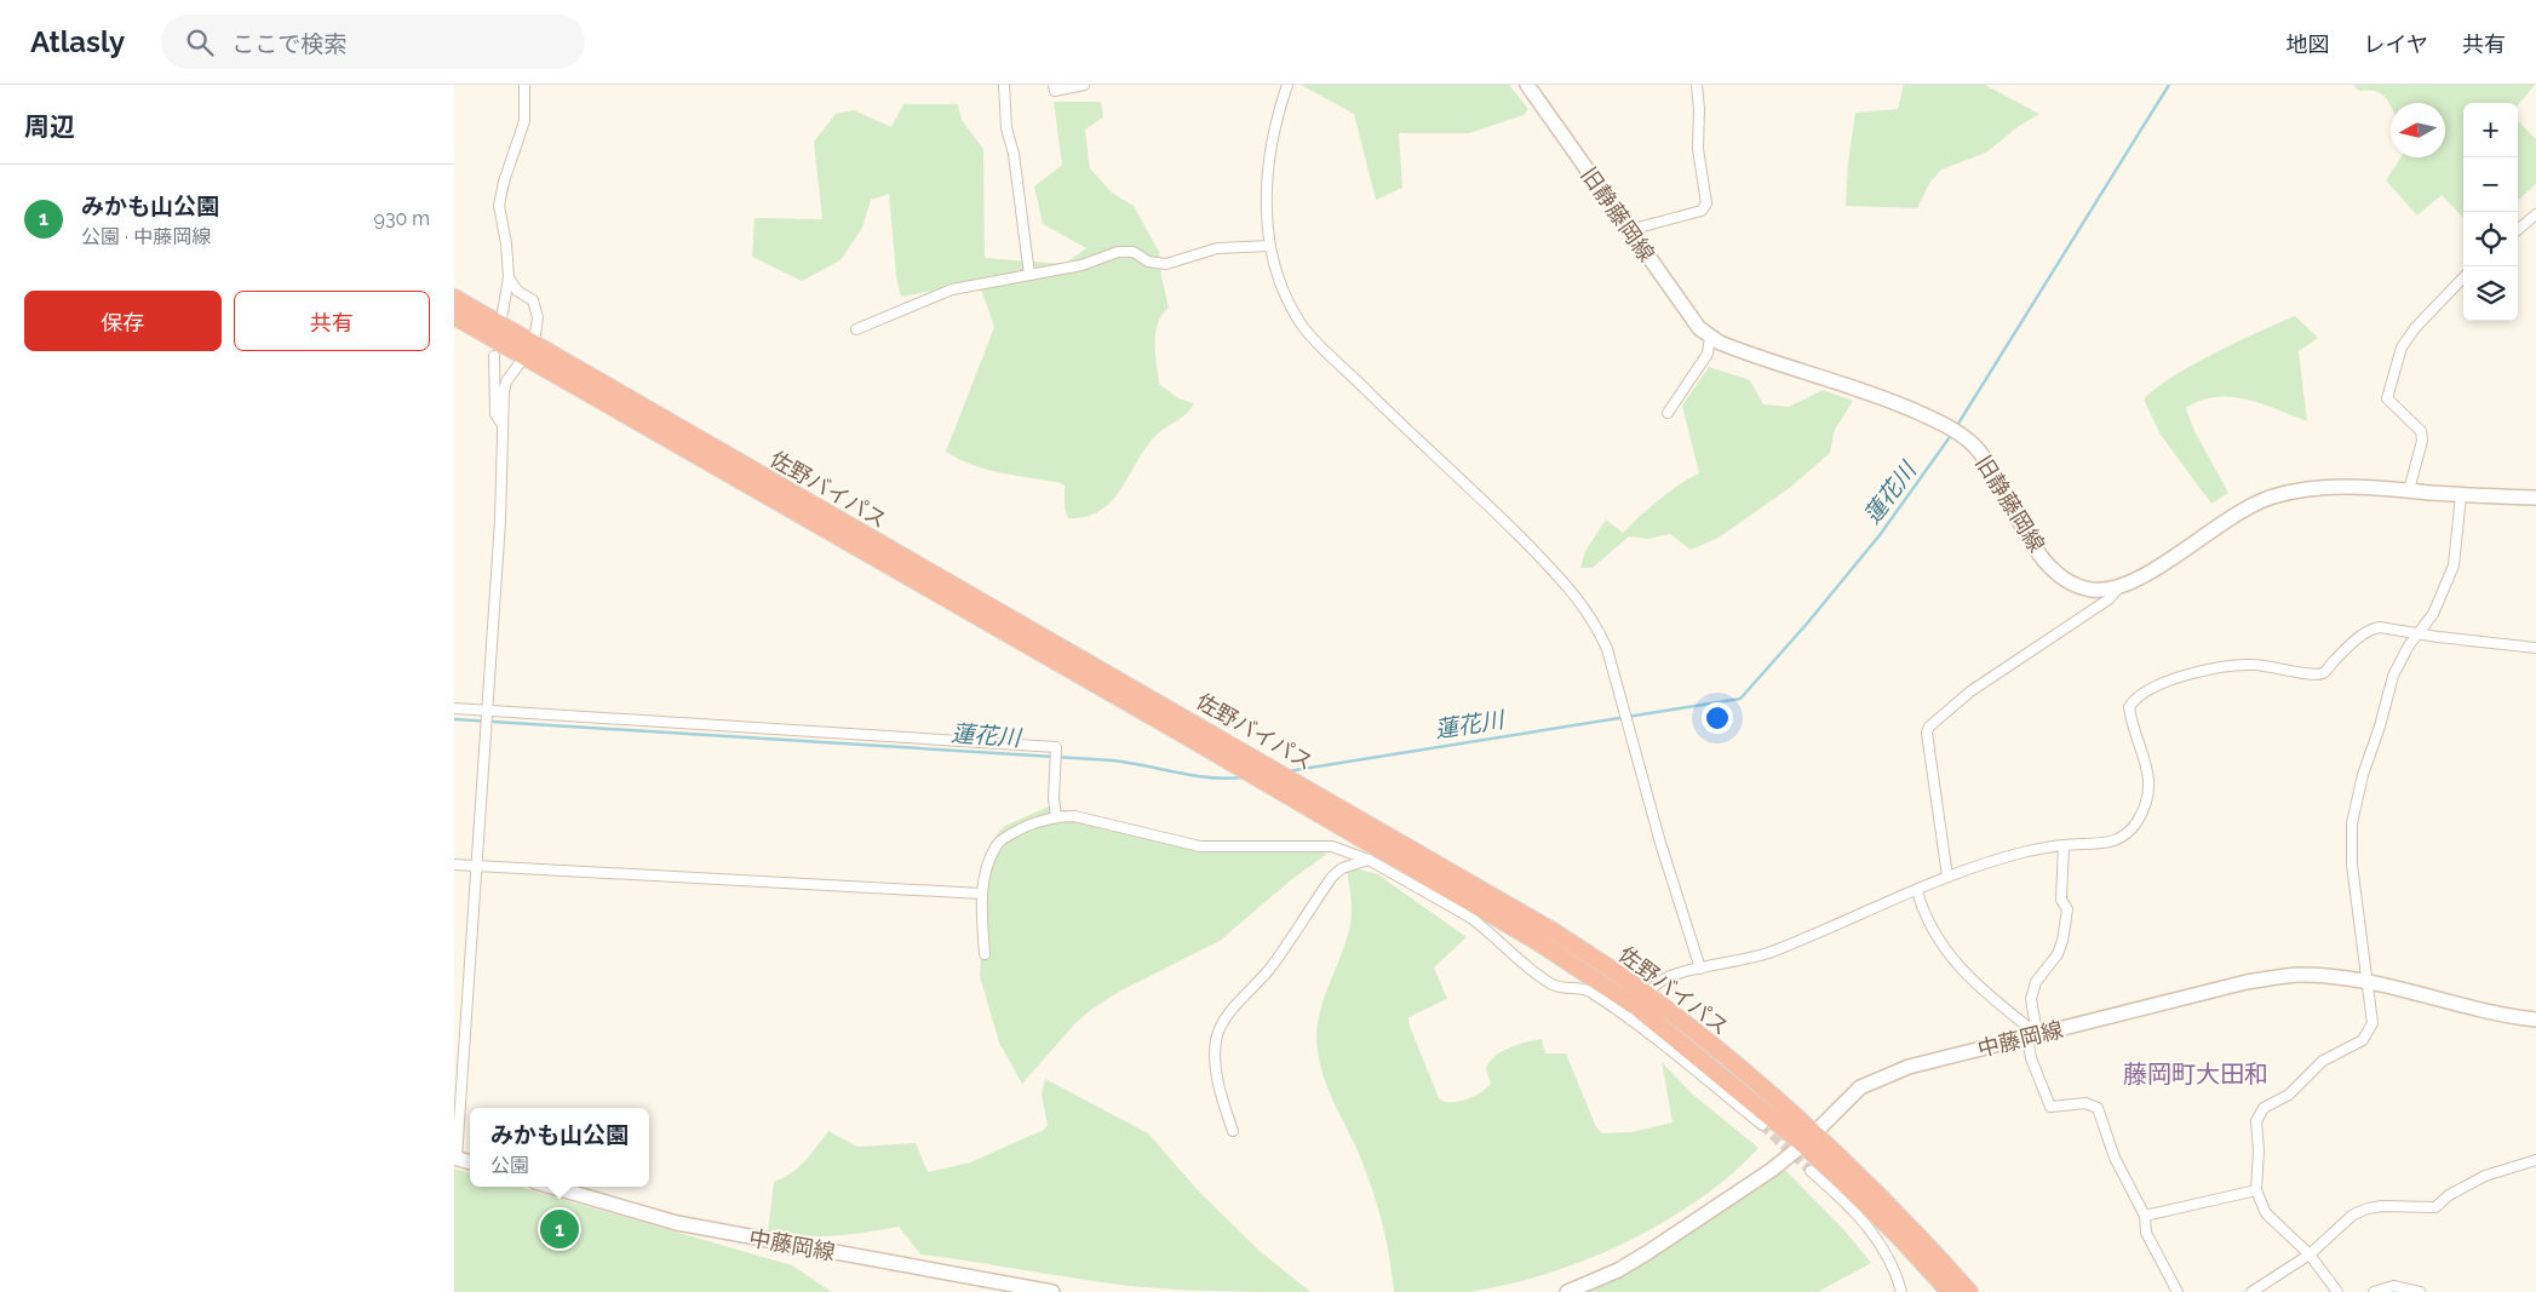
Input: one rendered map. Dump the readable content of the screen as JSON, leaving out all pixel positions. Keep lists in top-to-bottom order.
{
  "streets": {
    "highway": ["佐野バイパス"],
    "main road": ["旧静藤岡線", "中藤岡線"]
  },
  "crossings": [
    ["佐野バイパス", "中藤岡線"]
  ],
  "districts": ["藤岡町大田和"],
  "water": ["蓮花川"],
  "north": "left",
  "page": {
    "header": "Atlasly",
    "search": "ここで検索",
    "nav": ["地図", "レイヤ", "共有"],
    "heading": "周辺",
    "map_buttons": ["+", "−"],
    "list": [
      {
        "mark": "1",
        "name": "みかも山公園",
        "note": "公園 · 中藤岡線",
        "value": "930 m"
      }
    ],
    "buttons": ["保存", "共有"],
    "popup": ["みかも山公園", "公園"],
    "pins": "1"
  }
}
